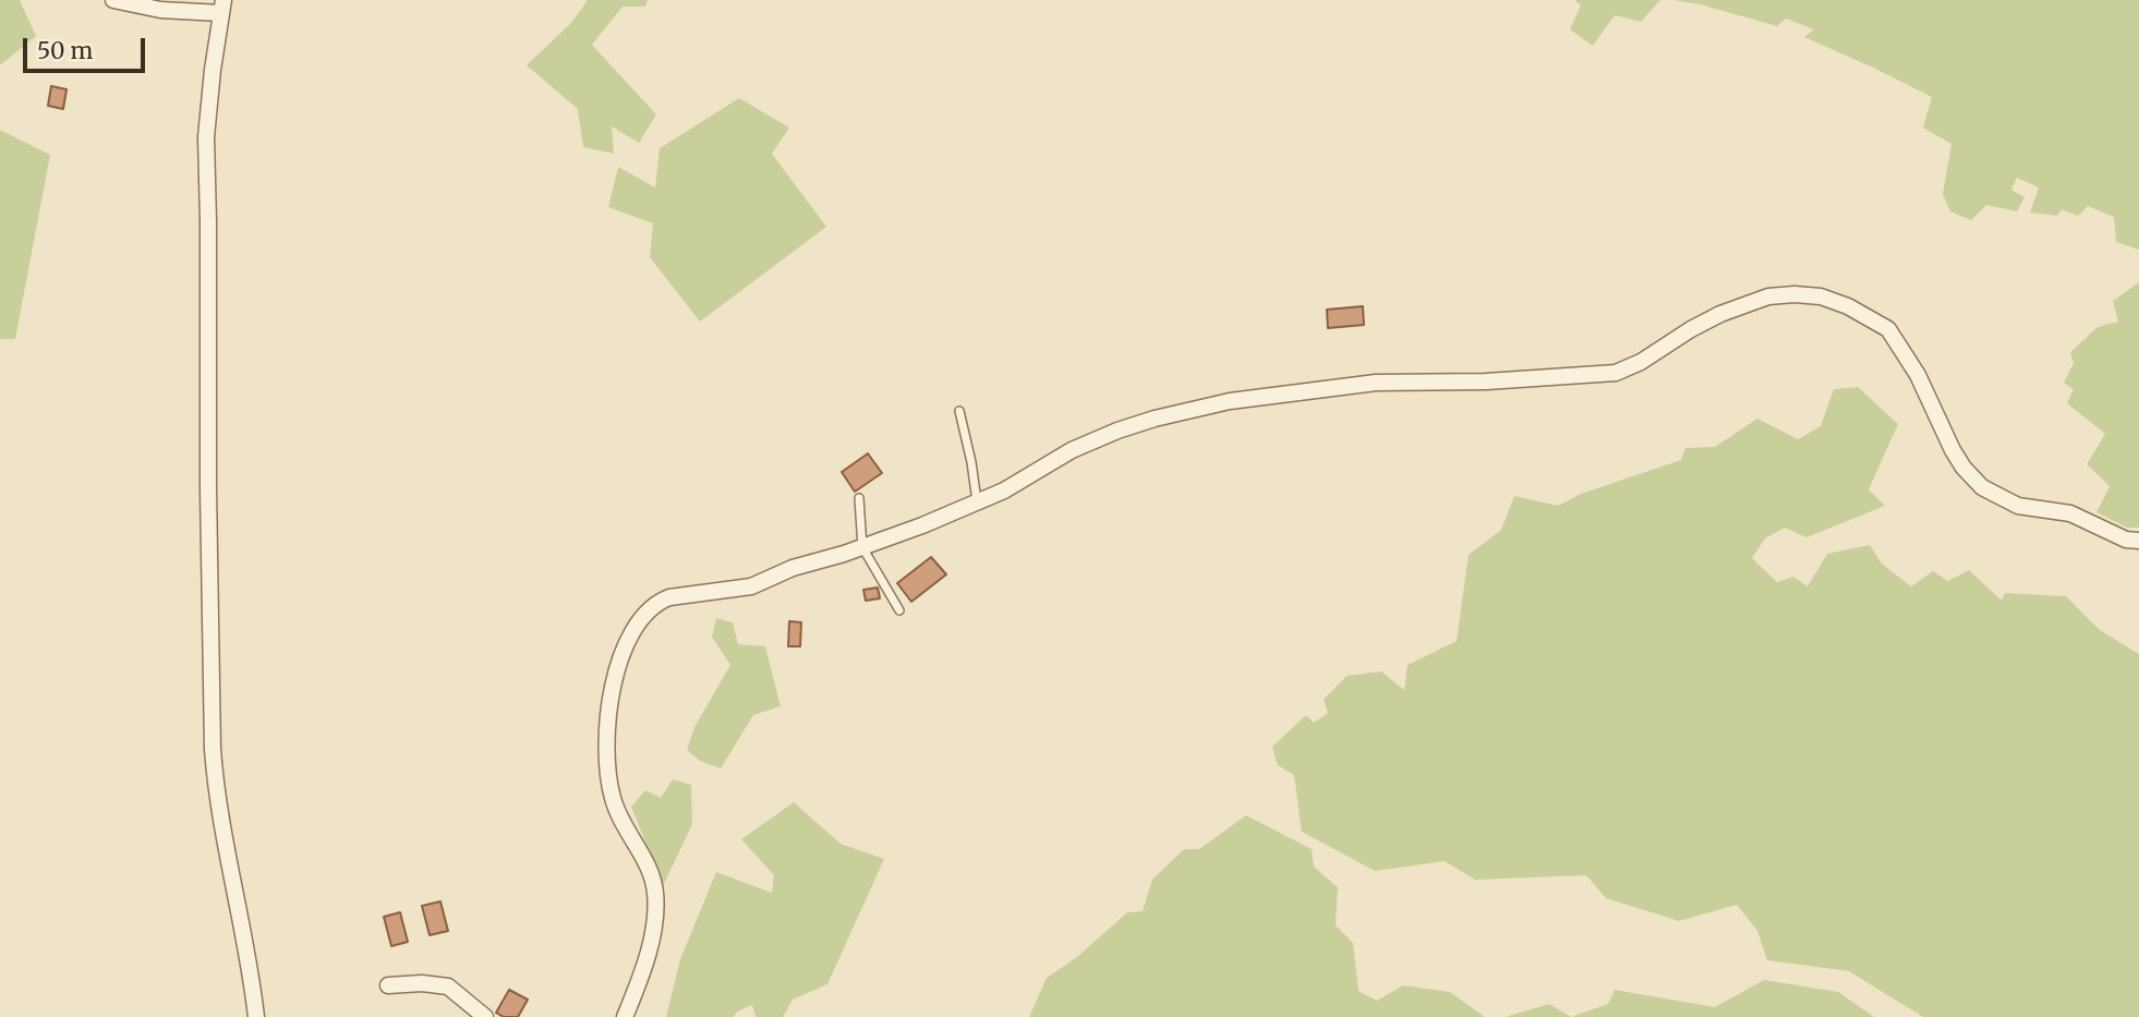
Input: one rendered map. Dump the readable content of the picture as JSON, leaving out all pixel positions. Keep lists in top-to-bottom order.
{
  "scale_bar": "50 m"
}
